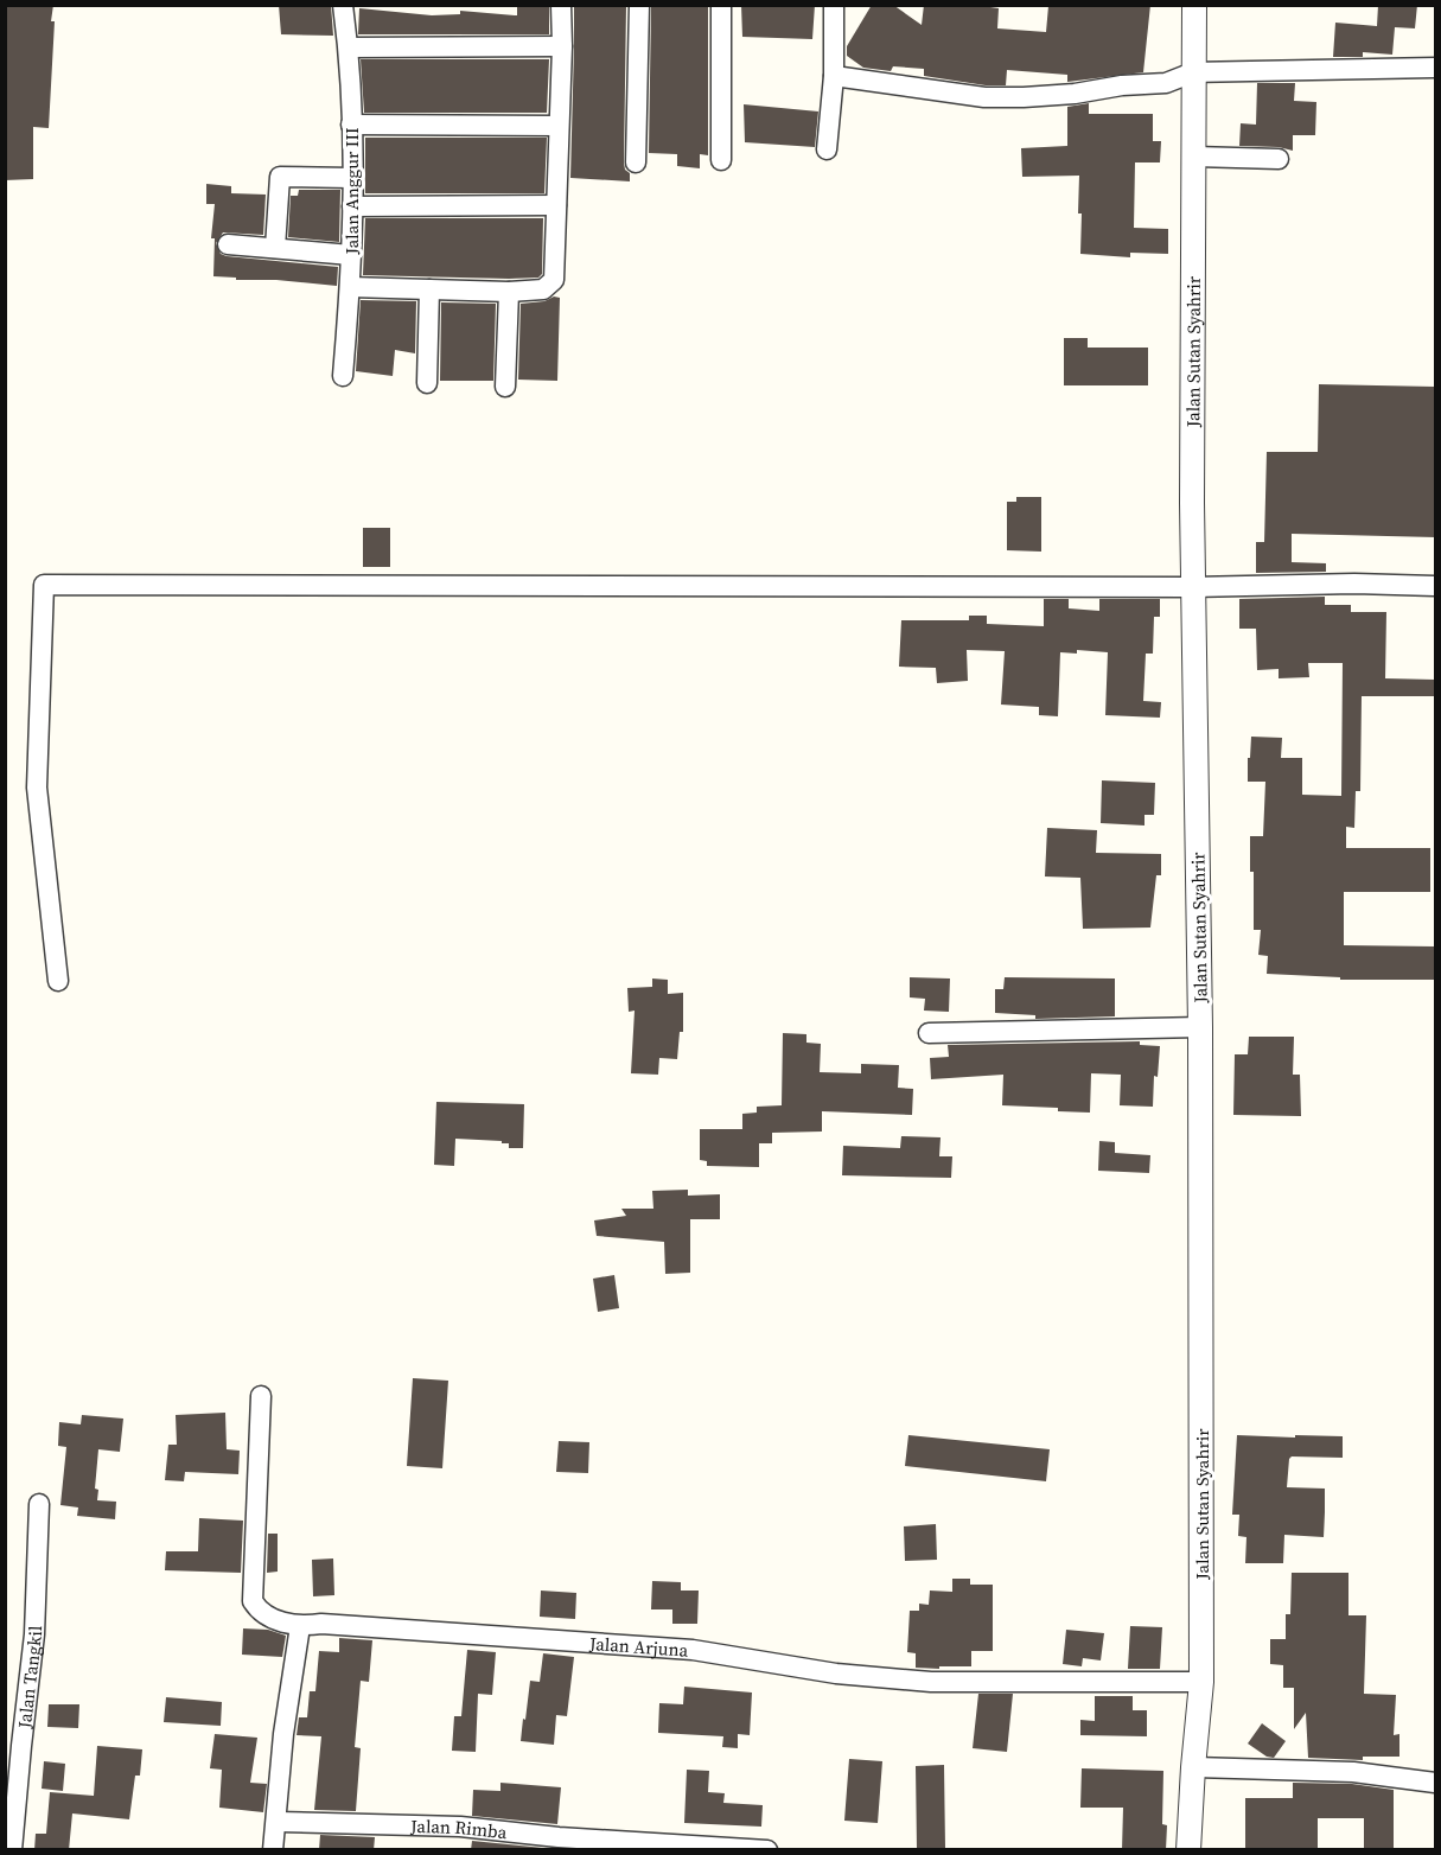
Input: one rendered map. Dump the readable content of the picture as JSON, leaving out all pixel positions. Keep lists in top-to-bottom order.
{
  "streets": {
    "street": [
      "Jalan Anggur III",
      "Jalan Sutan Syahrir",
      "Jalan Arjuna",
      "Jalan Tangkil",
      "Jalan Rimba"
    ]
  },
  "crossings": [
    ["Jalan Sutan Syahrir", "Jalan Arjuna"]
  ]
}
